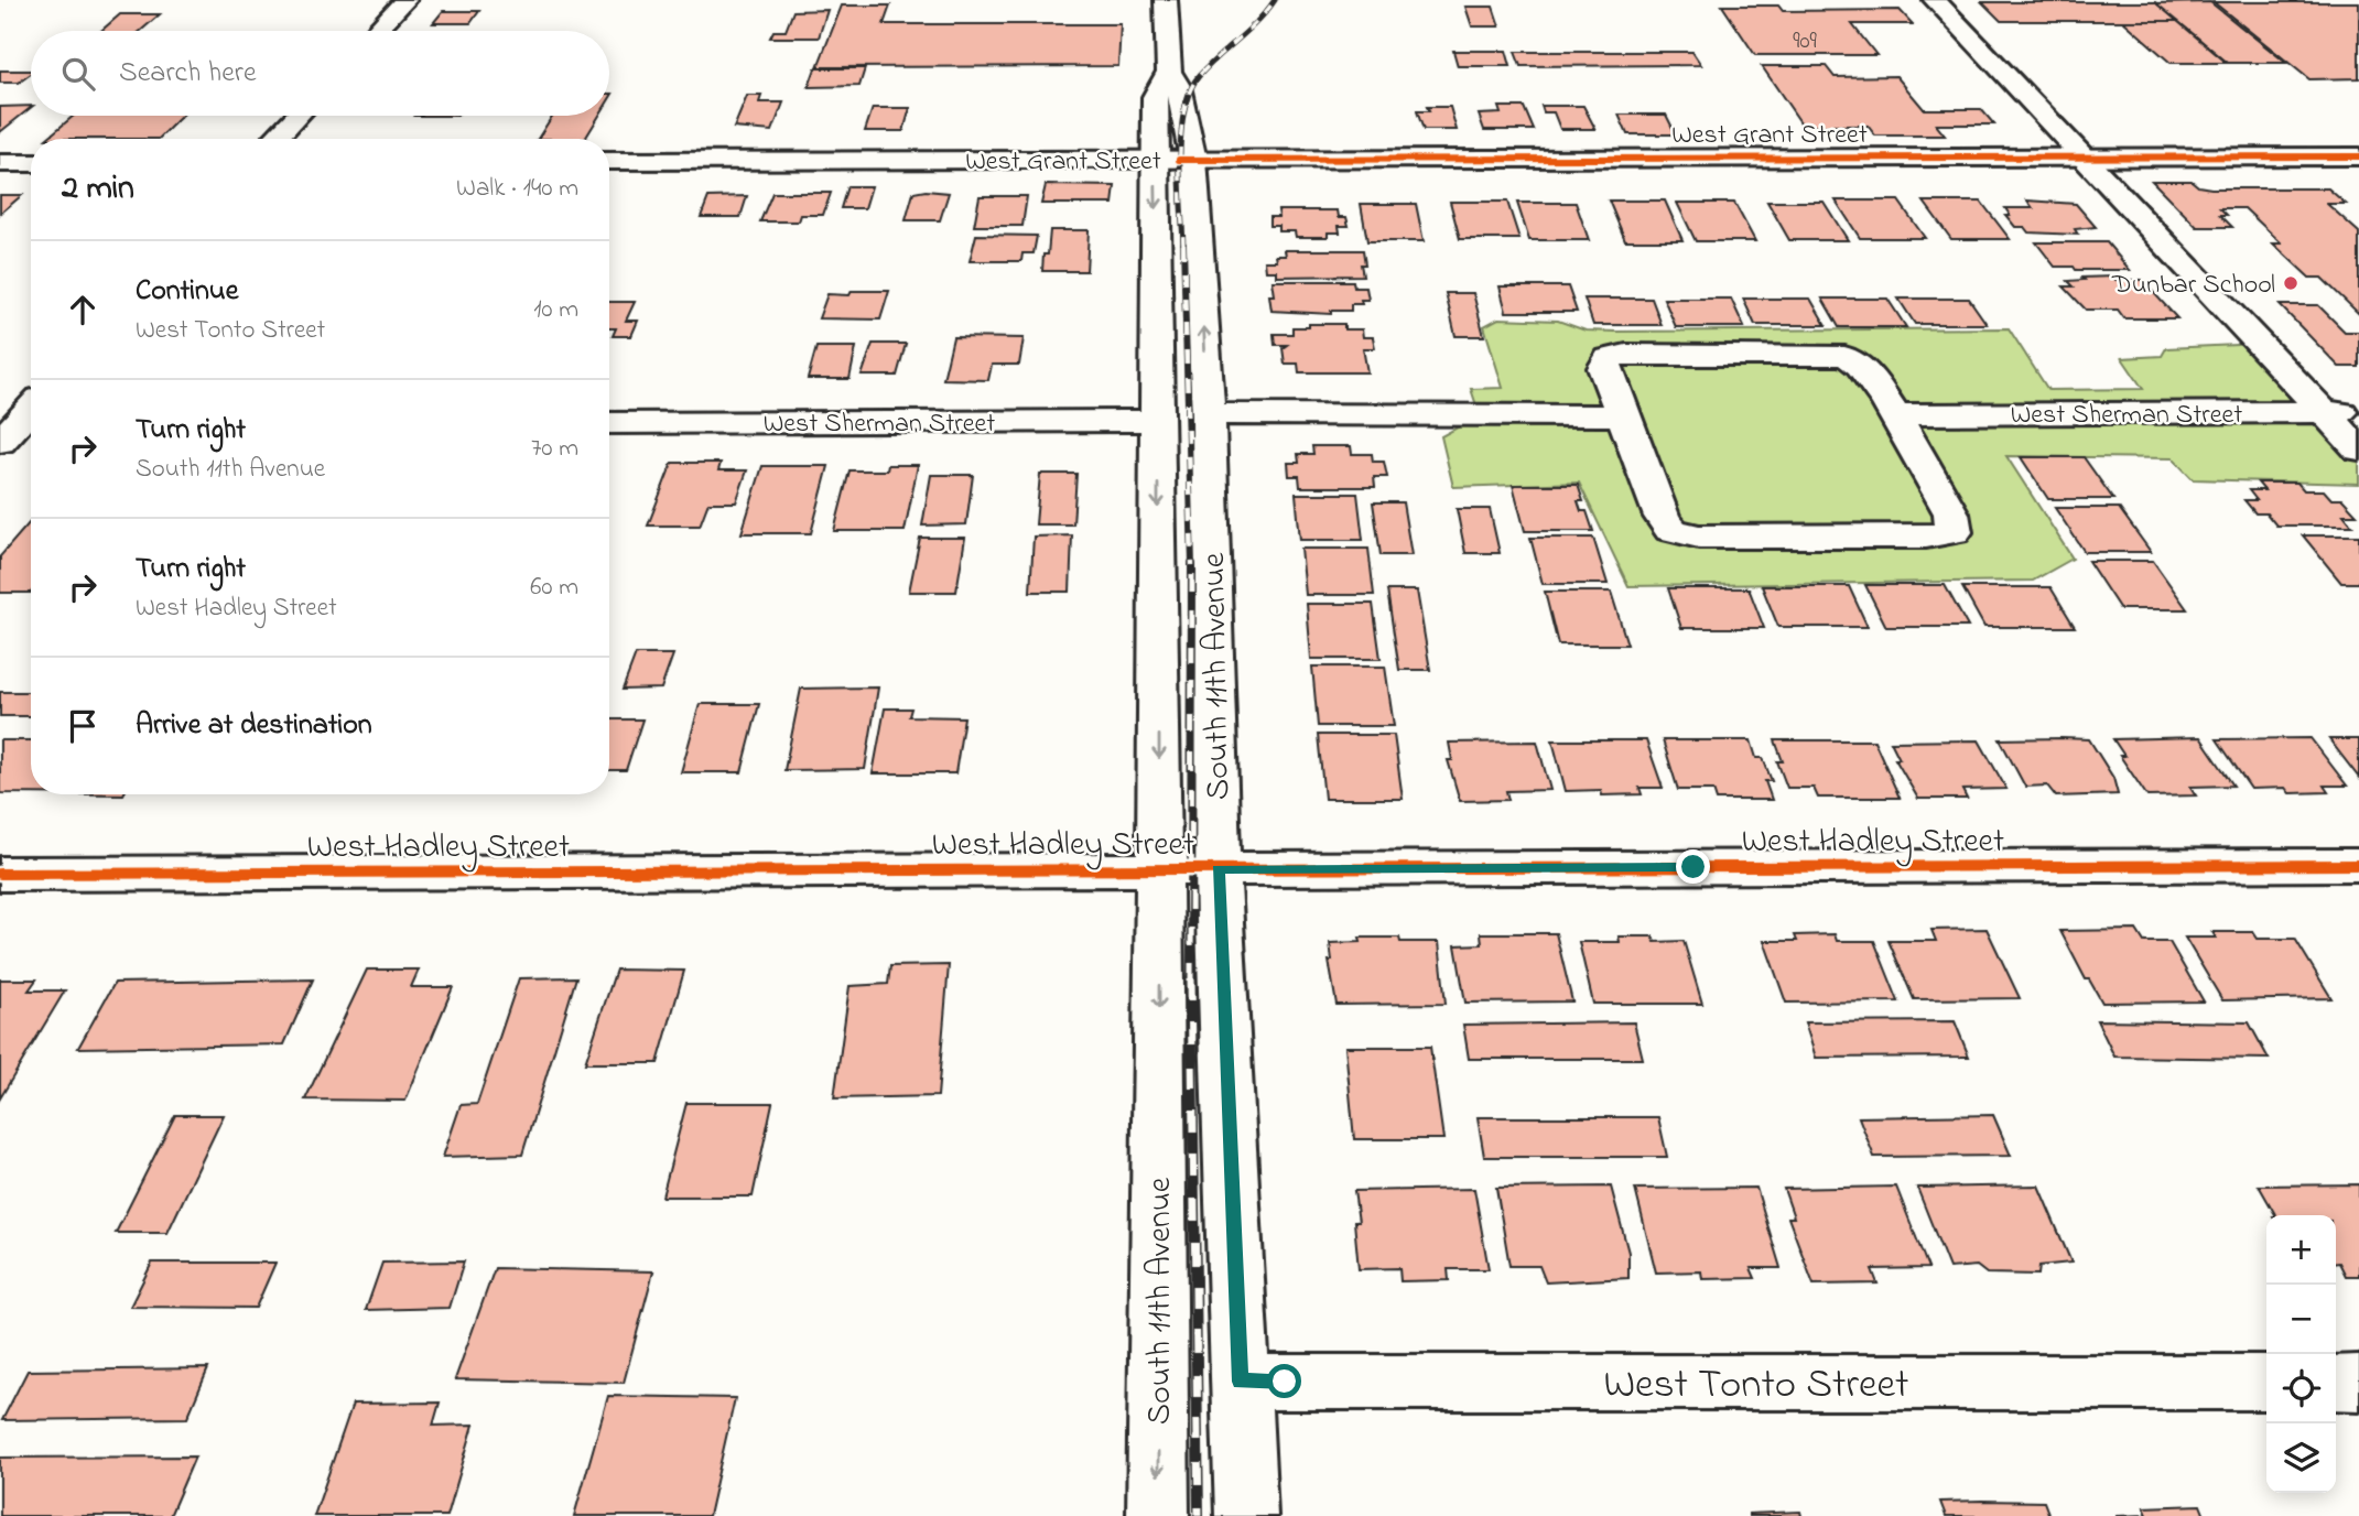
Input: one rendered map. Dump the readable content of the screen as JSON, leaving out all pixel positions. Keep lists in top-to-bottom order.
{
  "streets": {
    "street": [
      "West Grant Street",
      "West Sherman Street",
      "South 11th Avenue",
      "West Hadley Street",
      "West Tonto Street"
    ]
  },
  "crossings": [
    ["West Grant Street", "South 11th Avenue"],
    ["West Sherman Street", "South 11th Avenue"],
    ["South 11th Avenue", "West Hadley Street"],
    ["South 11th Avenue", "West Tonto Street"]
  ],
  "places": ["Dunbar School"],
  "house_numbers": ["909"],
  "page": {
    "search": "Search here",
    "heading": ["2 min", "Walk · 140 m"],
    "list": [
      ["Continue", "West Tonto Street", "10 m"],
      ["Turn right", "South 11th Avenue", "70 m"],
      ["Turn right", "West Hadley Street", "60 m"],
      "Arrive at destination"
    ],
    "map_buttons": ["+", "−"]
  }
}
